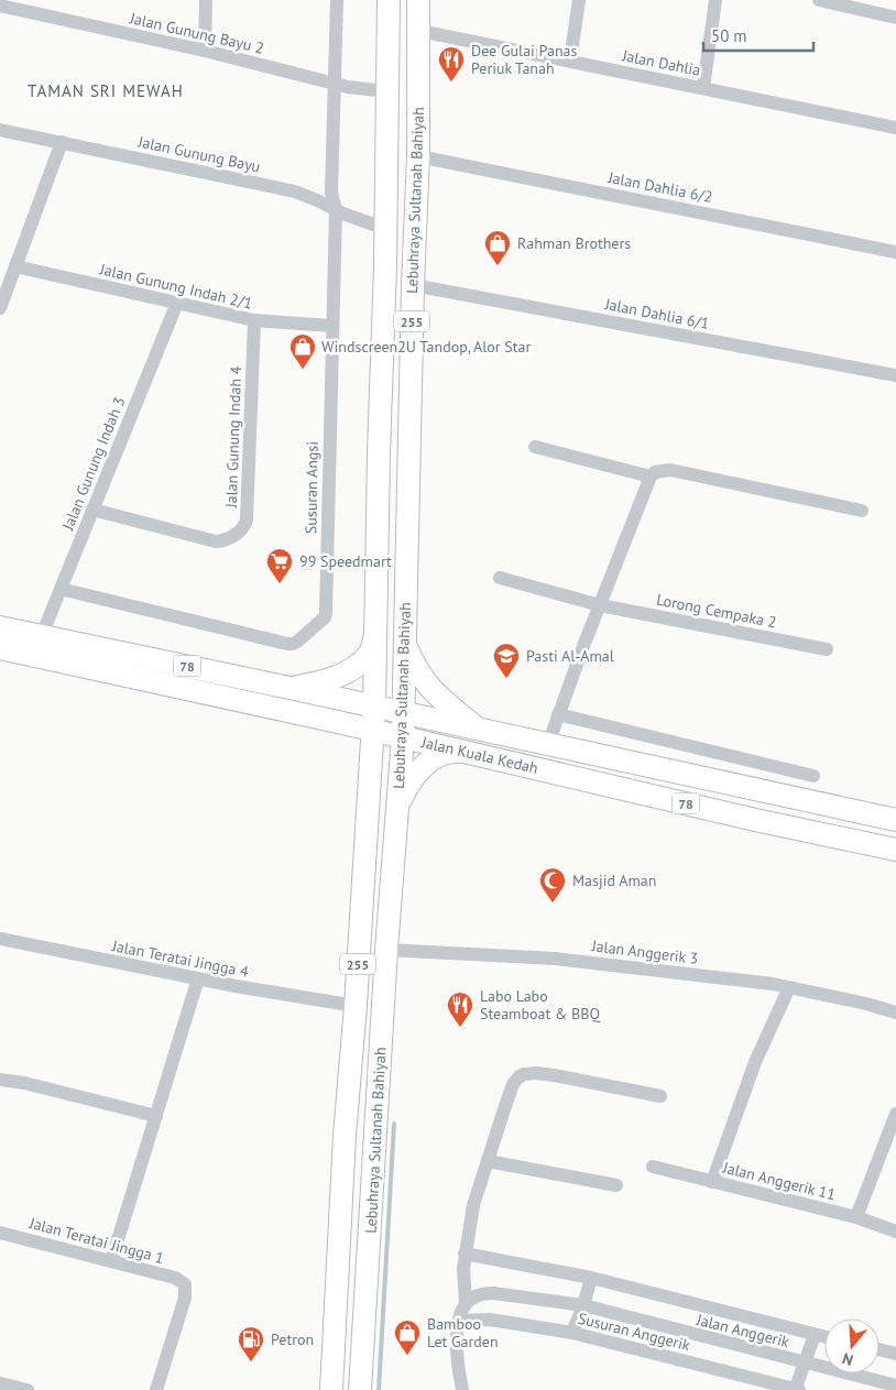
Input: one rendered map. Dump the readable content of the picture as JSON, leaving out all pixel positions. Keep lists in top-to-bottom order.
{
  "streets": {
    "main road": [
      "Lebuhraya Sultanah Bahiyah",
      "255",
      "78",
      "Jalan Kuala Kedah"
    ],
    "street": [
      "Jalan Gunung Bayu 2",
      "Jalan Dahlia",
      "Jalan Gunung Bayu",
      "Jalan Dahlia 6/2",
      "Jalan Gunung Indah 2/1",
      "Jalan Dahlia 6/1",
      "Jalan Gunung Indah 4",
      "Jalan Gunung Indah 3",
      "Susuran Angsi",
      "Lorong Cempaka 2",
      "Jalan Anggerik 3",
      "Jalan Teratai Jingga 4",
      "Jalan Anggerik 11",
      "Jalan Teratai Jingga 1",
      "Jalan Anggerik",
      "Susuran Anggerik"
    ]
  },
  "crossings": [
    ["Jalan Gunung Bayu 2", "Lebuhraya Sultanah Bahiyah"],
    ["Jalan Gunung Bayu 2", "Susuran Angsi"],
    ["Jalan Dahlia", "Lebuhraya Sultanah Bahiyah"],
    ["Jalan Gunung Bayu", "Lebuhraya Sultanah Bahiyah"],
    ["Jalan Gunung Bayu", "Susuran Angsi"],
    ["Jalan Dahlia 6/2", "Lebuhraya Sultanah Bahiyah"],
    ["Lebuhraya Sultanah Bahiyah", "Jalan Dahlia 6/1"],
    ["Lebuhraya Sultanah Bahiyah", "Jalan Kuala Kedah"],
    ["Lebuhraya Sultanah Bahiyah", "Jalan Anggerik 3"],
    ["Lebuhraya Sultanah Bahiyah", "Jalan Teratai Jingga 4"],
    ["Jalan Gunung Indah 2/1", "Jalan Gunung Indah 4"],
    ["Jalan Gunung Indah 2/1", "Jalan Gunung Indah 3"],
    ["Jalan Gunung Indah 2/1", "Susuran Angsi"],
    ["Jalan Gunung Indah 4", "Jalan Gunung Indah 3"],
    ["Jalan Gunung Indah 3", "Susuran Angsi"],
    ["Jalan Gunung Indah 3", "Jalan Kuala Kedah"]
  ],
  "districts": ["TAMAN SRI MEWAH"],
  "places": {
    "restaurant": ["Dee Gulai Panas Periuk Tanah", "Labo Labo Steamboat & BBQ"],
    "shop": ["Rahman Brothers", "Windscreen2U Tandop, Alor Star", "Bamboo Let Garden"],
    "supermarket": ["99 Speedmart"],
    "school or university": ["Pasti Al-Amal"],
    "mosque": ["Masjid Aman"],
    "fuel station": ["Petron"]
  },
  "scale_bar": "50 m",
  "north": "bottom"
}
